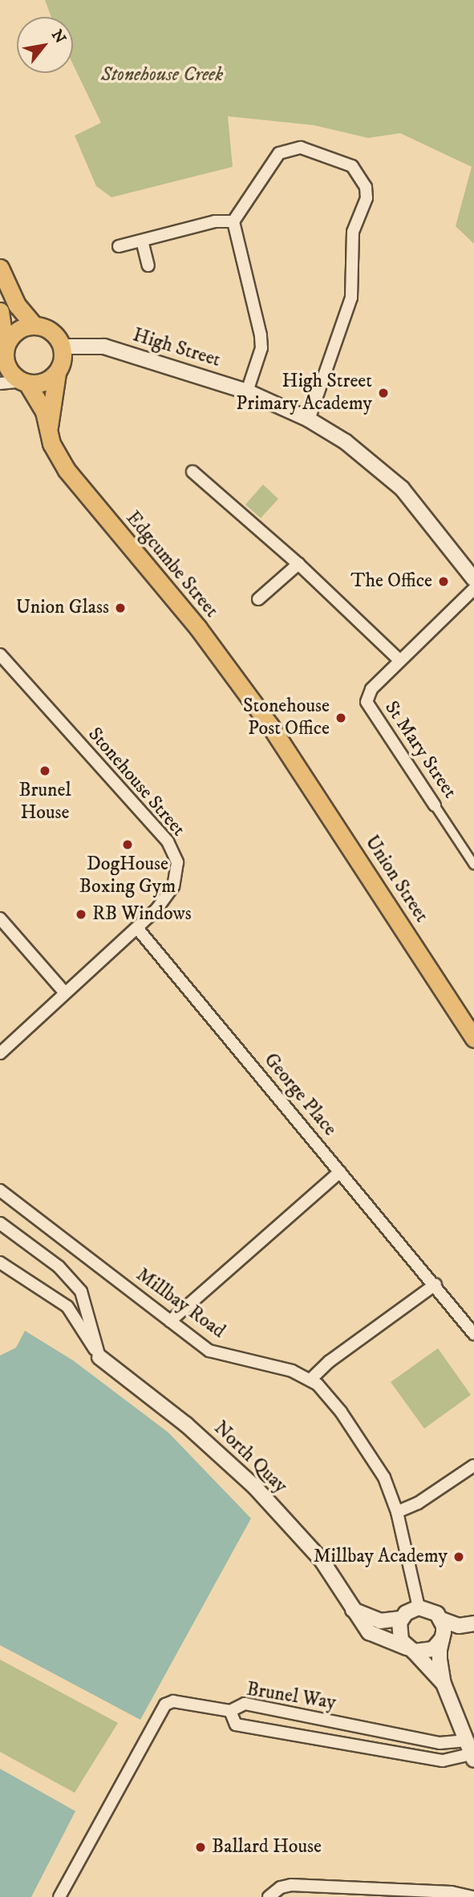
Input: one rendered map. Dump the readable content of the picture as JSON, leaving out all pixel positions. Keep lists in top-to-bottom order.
{
  "streets": {
    "main road": ["Edgcumbe Street", "Union Street"],
    "street": [
      "High Street",
      "St Mary Street",
      "Stonehouse Street",
      "George Place",
      "Millbay Road",
      "North Quay",
      "Brunel Way"
    ]
  },
  "crossings": [
    ["High Street", "Edgcumbe Street"],
    ["Edgcumbe Street", "Union Street"],
    ["Stonehouse Street", "George Place"],
    ["Millbay Road", "North Quay"]
  ],
  "parks": ["Stonehouse Creek"],
  "places": [
    "High Street Primary Academy",
    "The Office",
    "Union Glass",
    "Stonehouse Post Office",
    "Brunel House",
    "DogHouse Boxing Gym",
    "RB Windows",
    "Millbay Academy",
    "Ballard House"
  ],
  "north": "top right"
}
